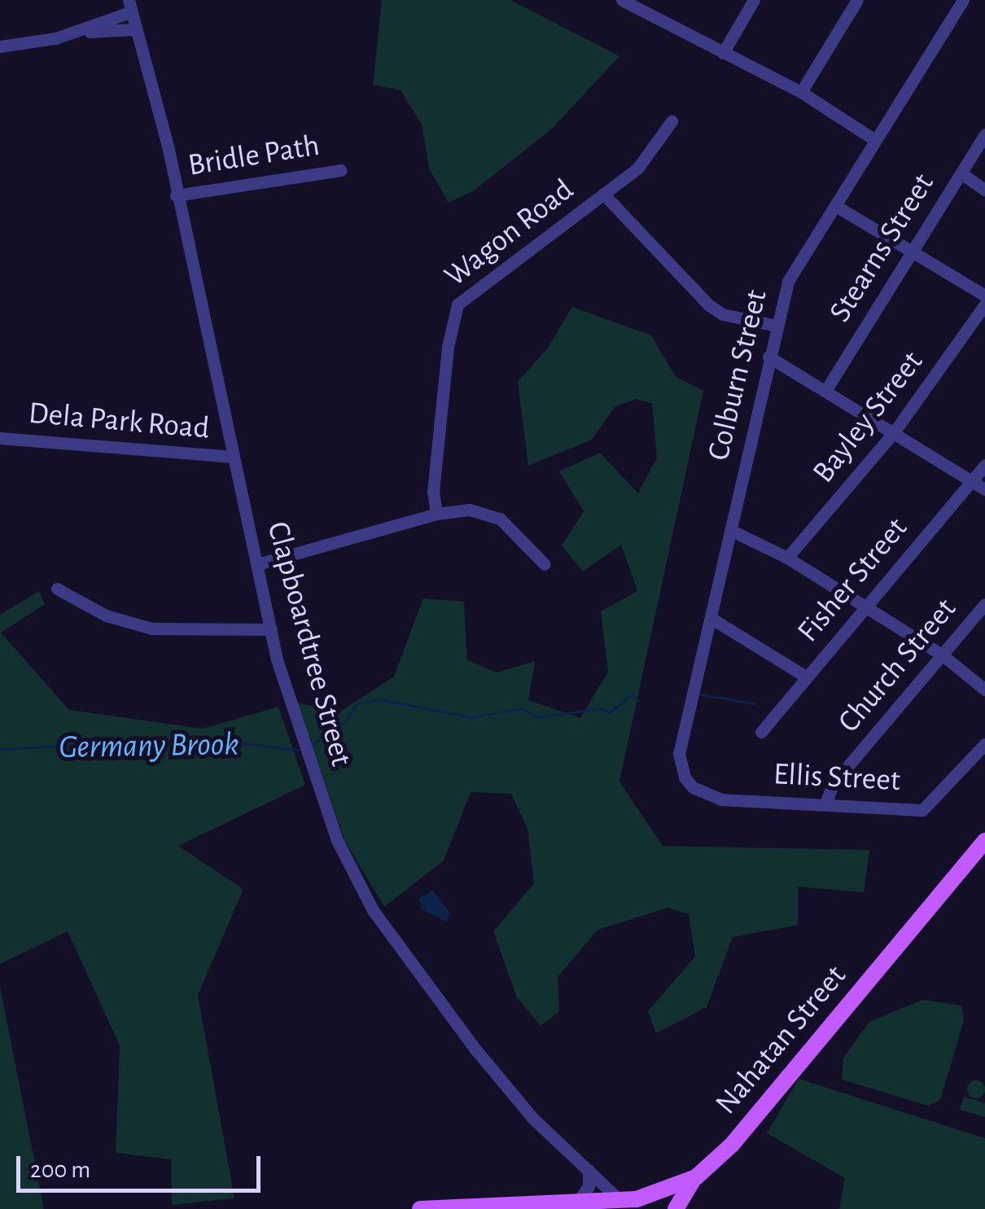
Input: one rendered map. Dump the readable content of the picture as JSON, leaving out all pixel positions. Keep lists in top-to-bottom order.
{
  "streets": {
    "main road": ["Nahatan Street"],
    "street": [
      "Bridle Path",
      "Wagon Road",
      "Stearns Street",
      "Colburn Street",
      "Bayley Street",
      "Dela Park Road",
      "Fisher Street",
      "Clapboardtree Street",
      "Church Street",
      "Ellis Street"
    ]
  },
  "crossings": [
    ["Bridle Path", "Clapboardtree Street"],
    ["Colburn Street", "Ellis Street"],
    ["Dela Park Road", "Clapboardtree Street"],
    ["Clapboardtree Street", "Nahatan Street"],
    ["Church Street", "Ellis Street"]
  ],
  "water": ["Germany Brook"],
  "scale_bar": "200 m"
}
